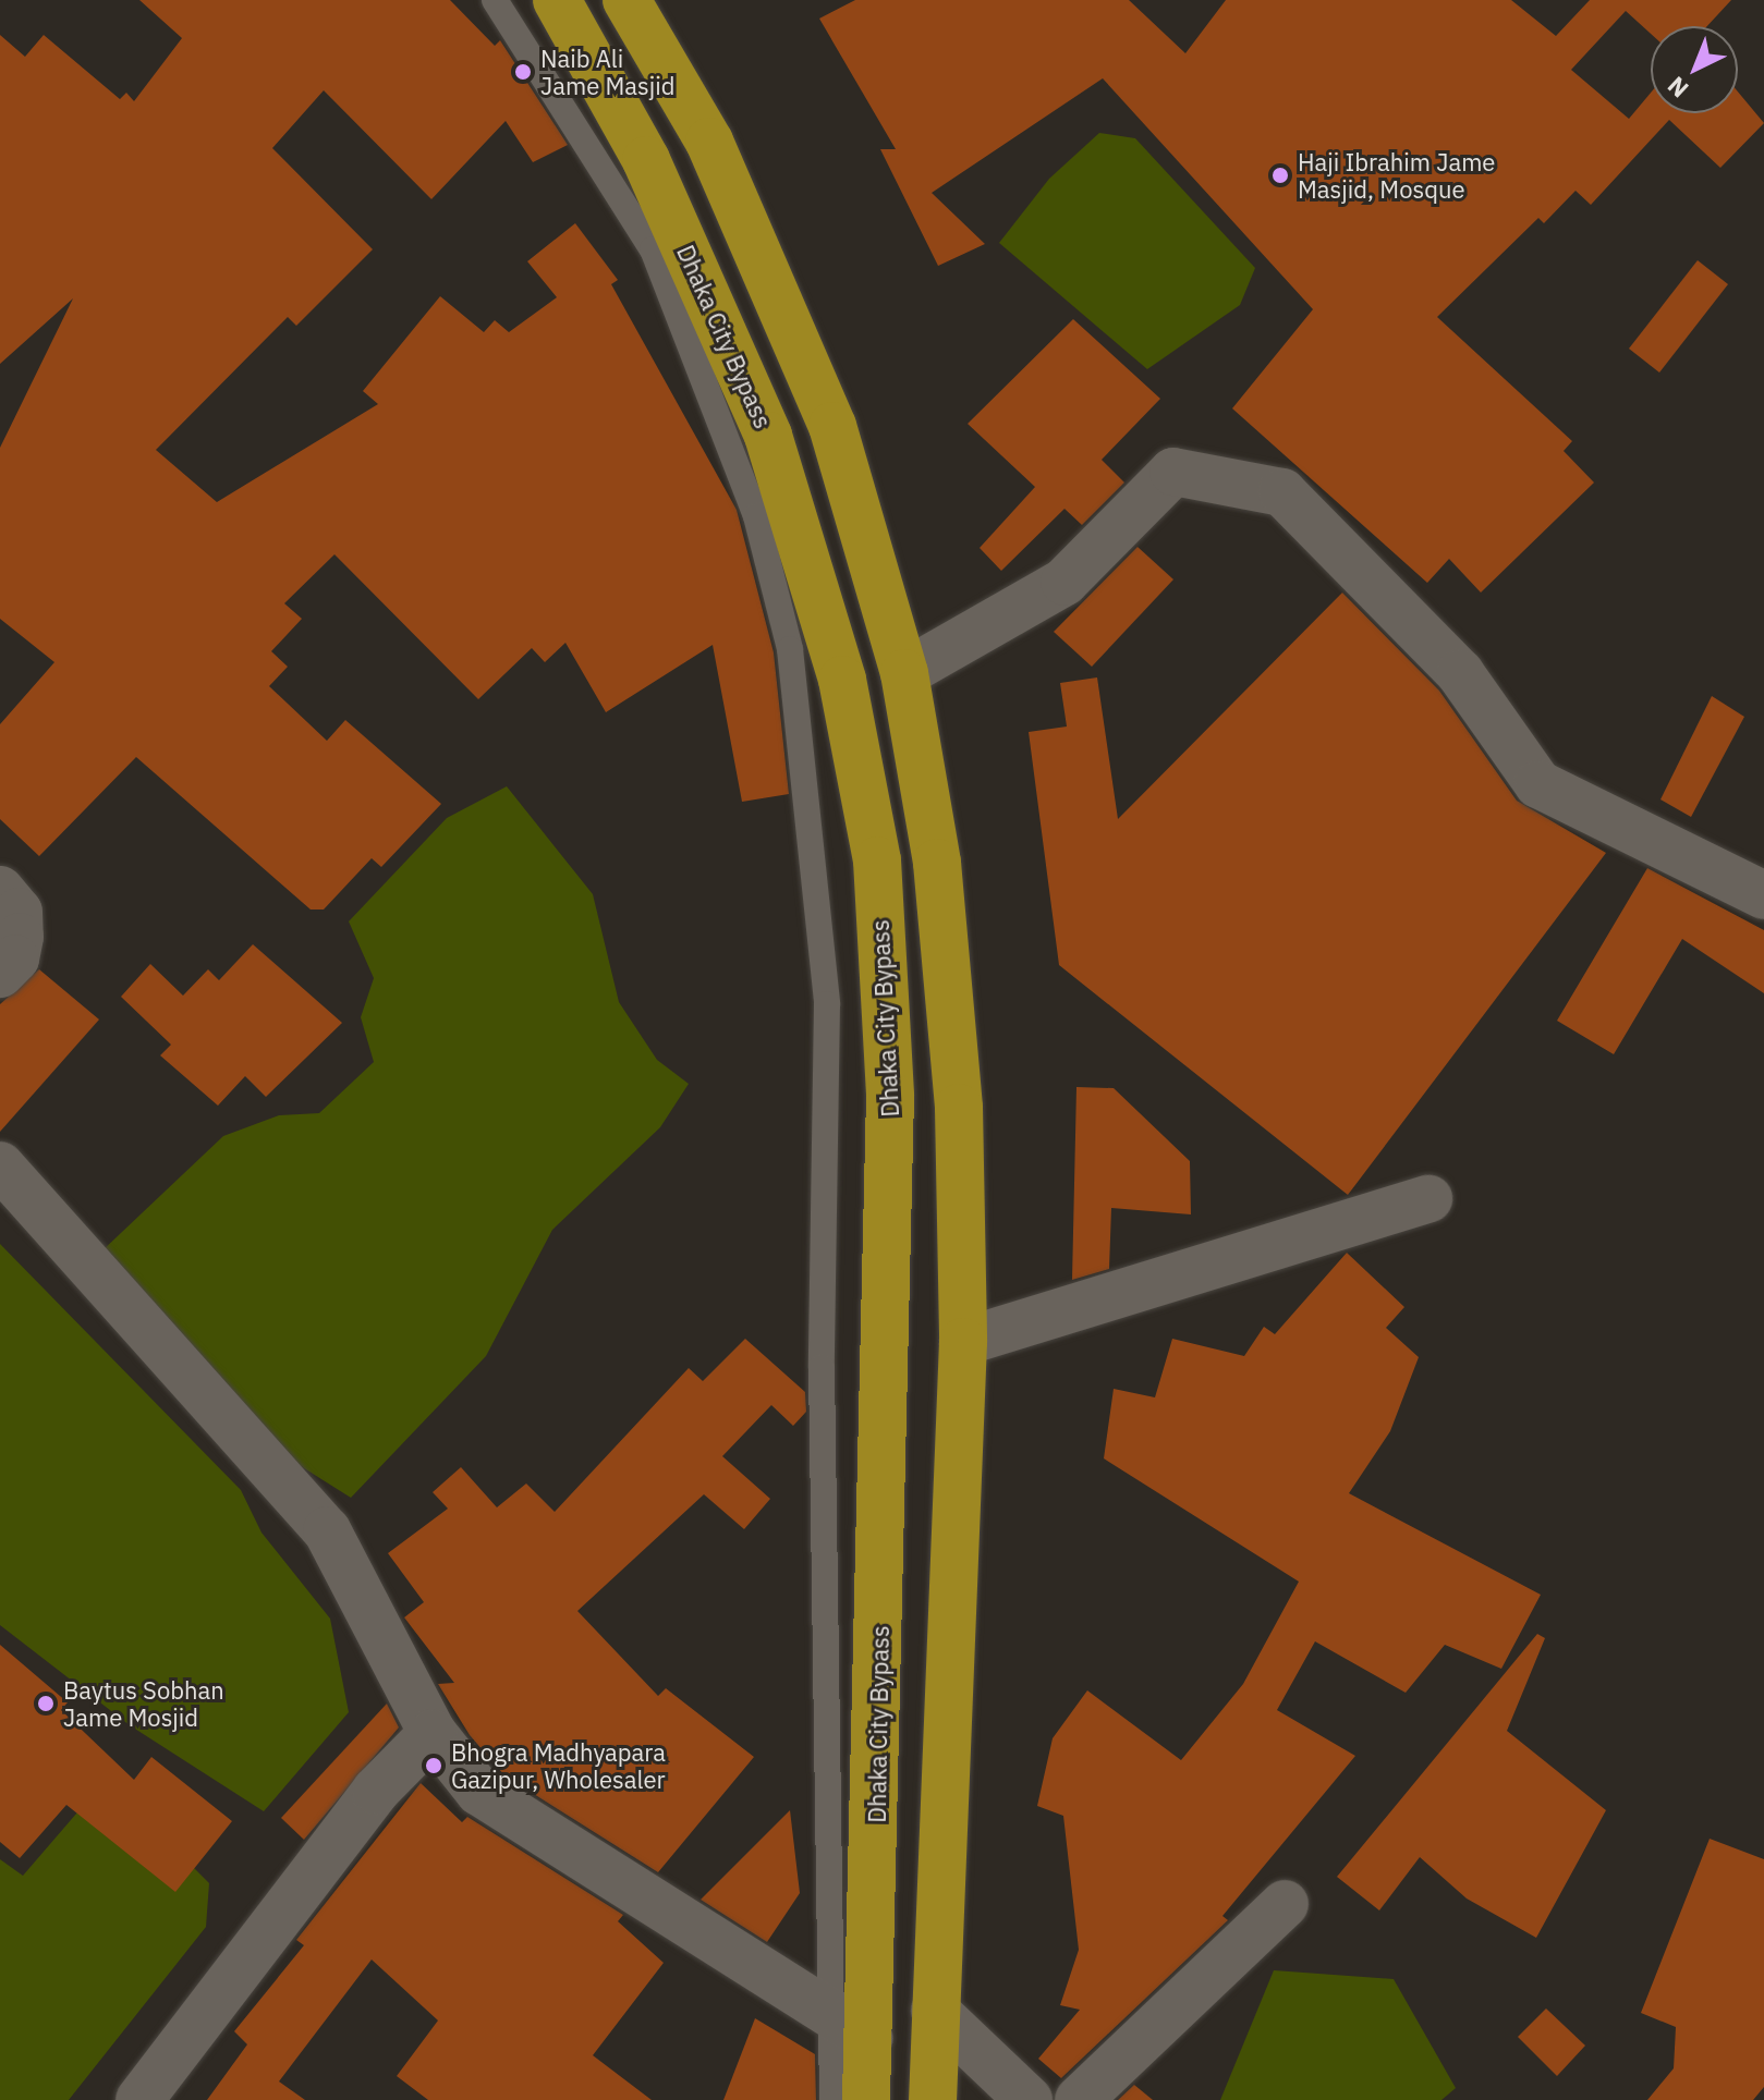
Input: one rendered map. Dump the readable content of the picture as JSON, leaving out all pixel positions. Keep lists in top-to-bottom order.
{
  "streets": {
    "highway": ["Dhaka City Bypass"]
  },
  "places": [
    "Naib Ali Jame Masjid",
    "Haji Ibrahim Jame Masjid, Mosque",
    "Baytus Sobhan Jame Mosjid",
    "Bhogra Madhyapara Gazipur, Wholesaler"
  ],
  "north": "bottom left"
}
